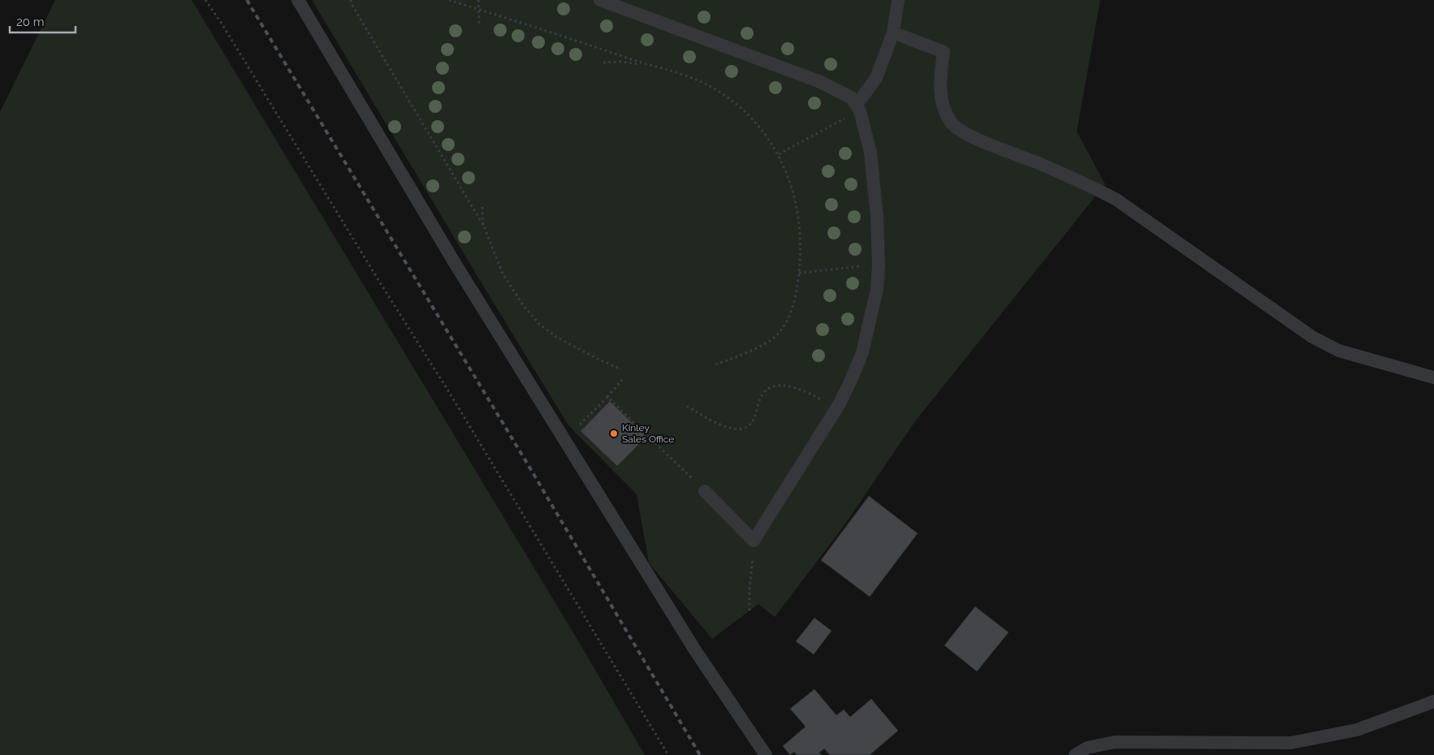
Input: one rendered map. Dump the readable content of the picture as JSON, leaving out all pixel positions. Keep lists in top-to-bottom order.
{
  "places": ["Kinley Sales Office"],
  "scale_bar": "20 m"
}
